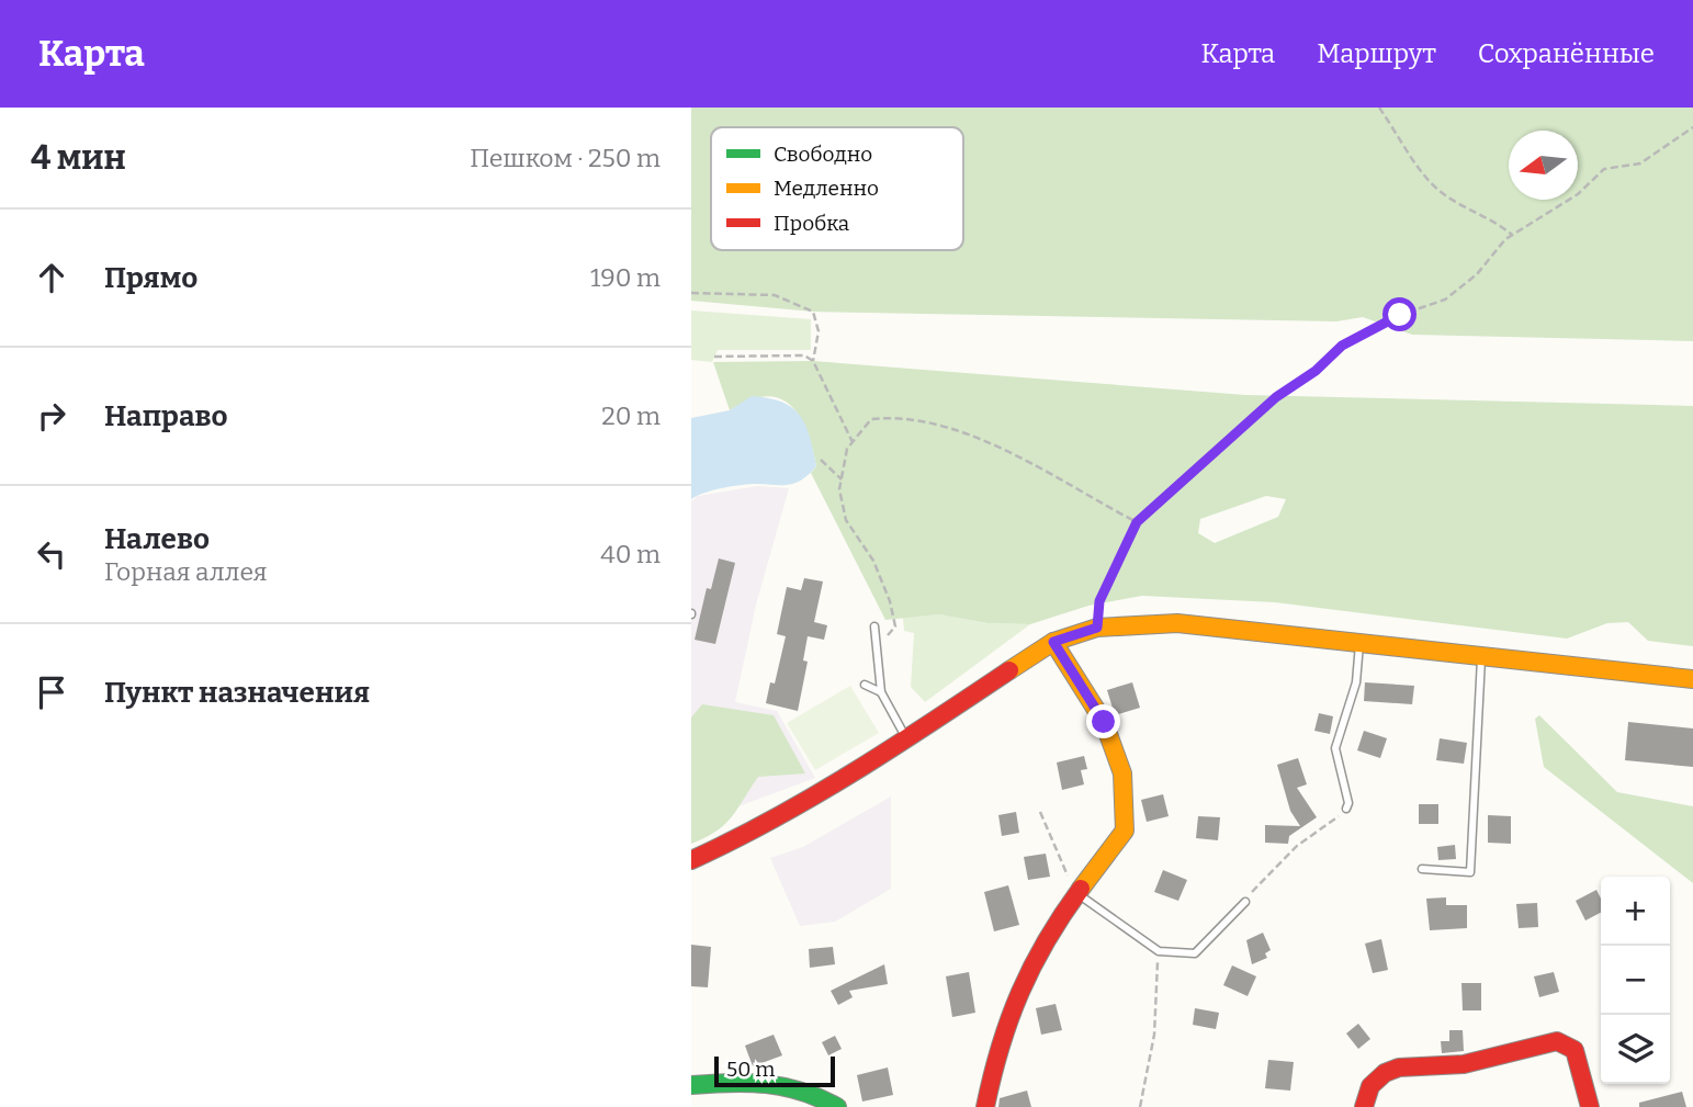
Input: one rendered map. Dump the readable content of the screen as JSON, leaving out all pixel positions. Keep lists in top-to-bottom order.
{
  "legend": ["Свободно", "Медленно", "Пробка"],
  "scale_bar": "50 m",
  "north": "left",
  "page": {
    "header": "Карта",
    "nav": ["Карта", "Маршрут", "Сохранённые"],
    "heading": ["4 мин", "Пешком · 250 m"],
    "list": [
      ["Прямо", "190 m"],
      ["Направо", "20 m"],
      ["Налево", "Горная аллея", "40 m"],
      "Пункт назначения"
    ],
    "map_buttons": ["+", "−"],
    "scale": "50 m"
  }
}
